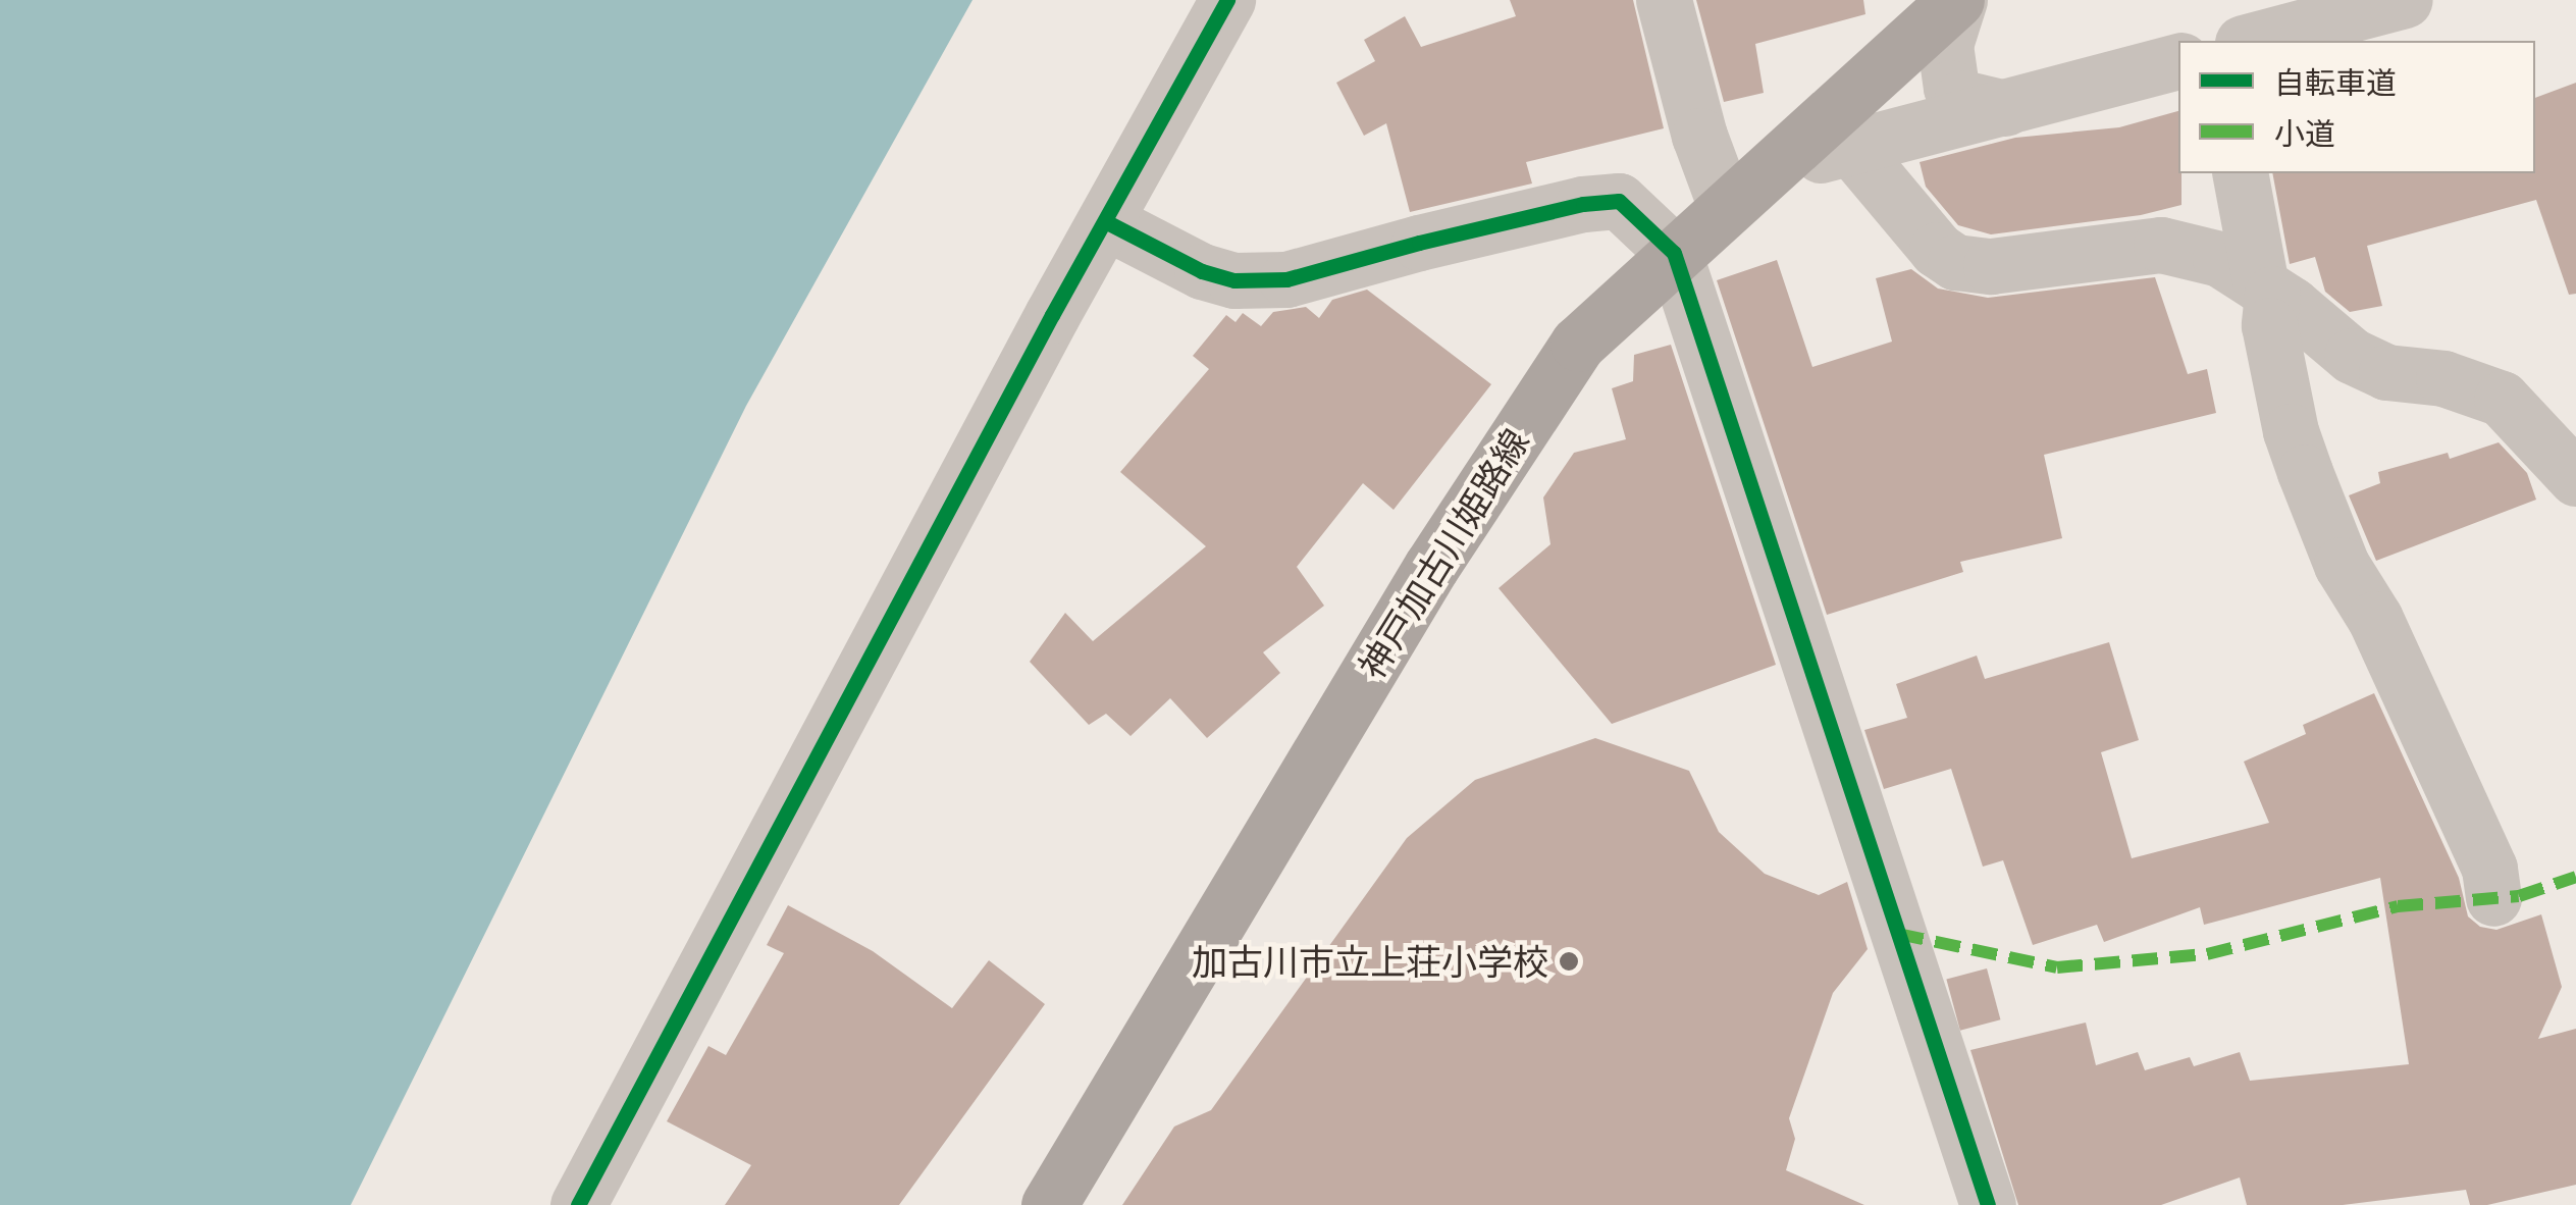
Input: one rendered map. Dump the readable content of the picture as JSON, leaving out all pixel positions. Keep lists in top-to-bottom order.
{
  "streets": {
    "main road": ["神戸加古川姫路線"]
  },
  "places": ["加古川市立上荘小学校"],
  "legend": ["自転車道", "小道"]
}
